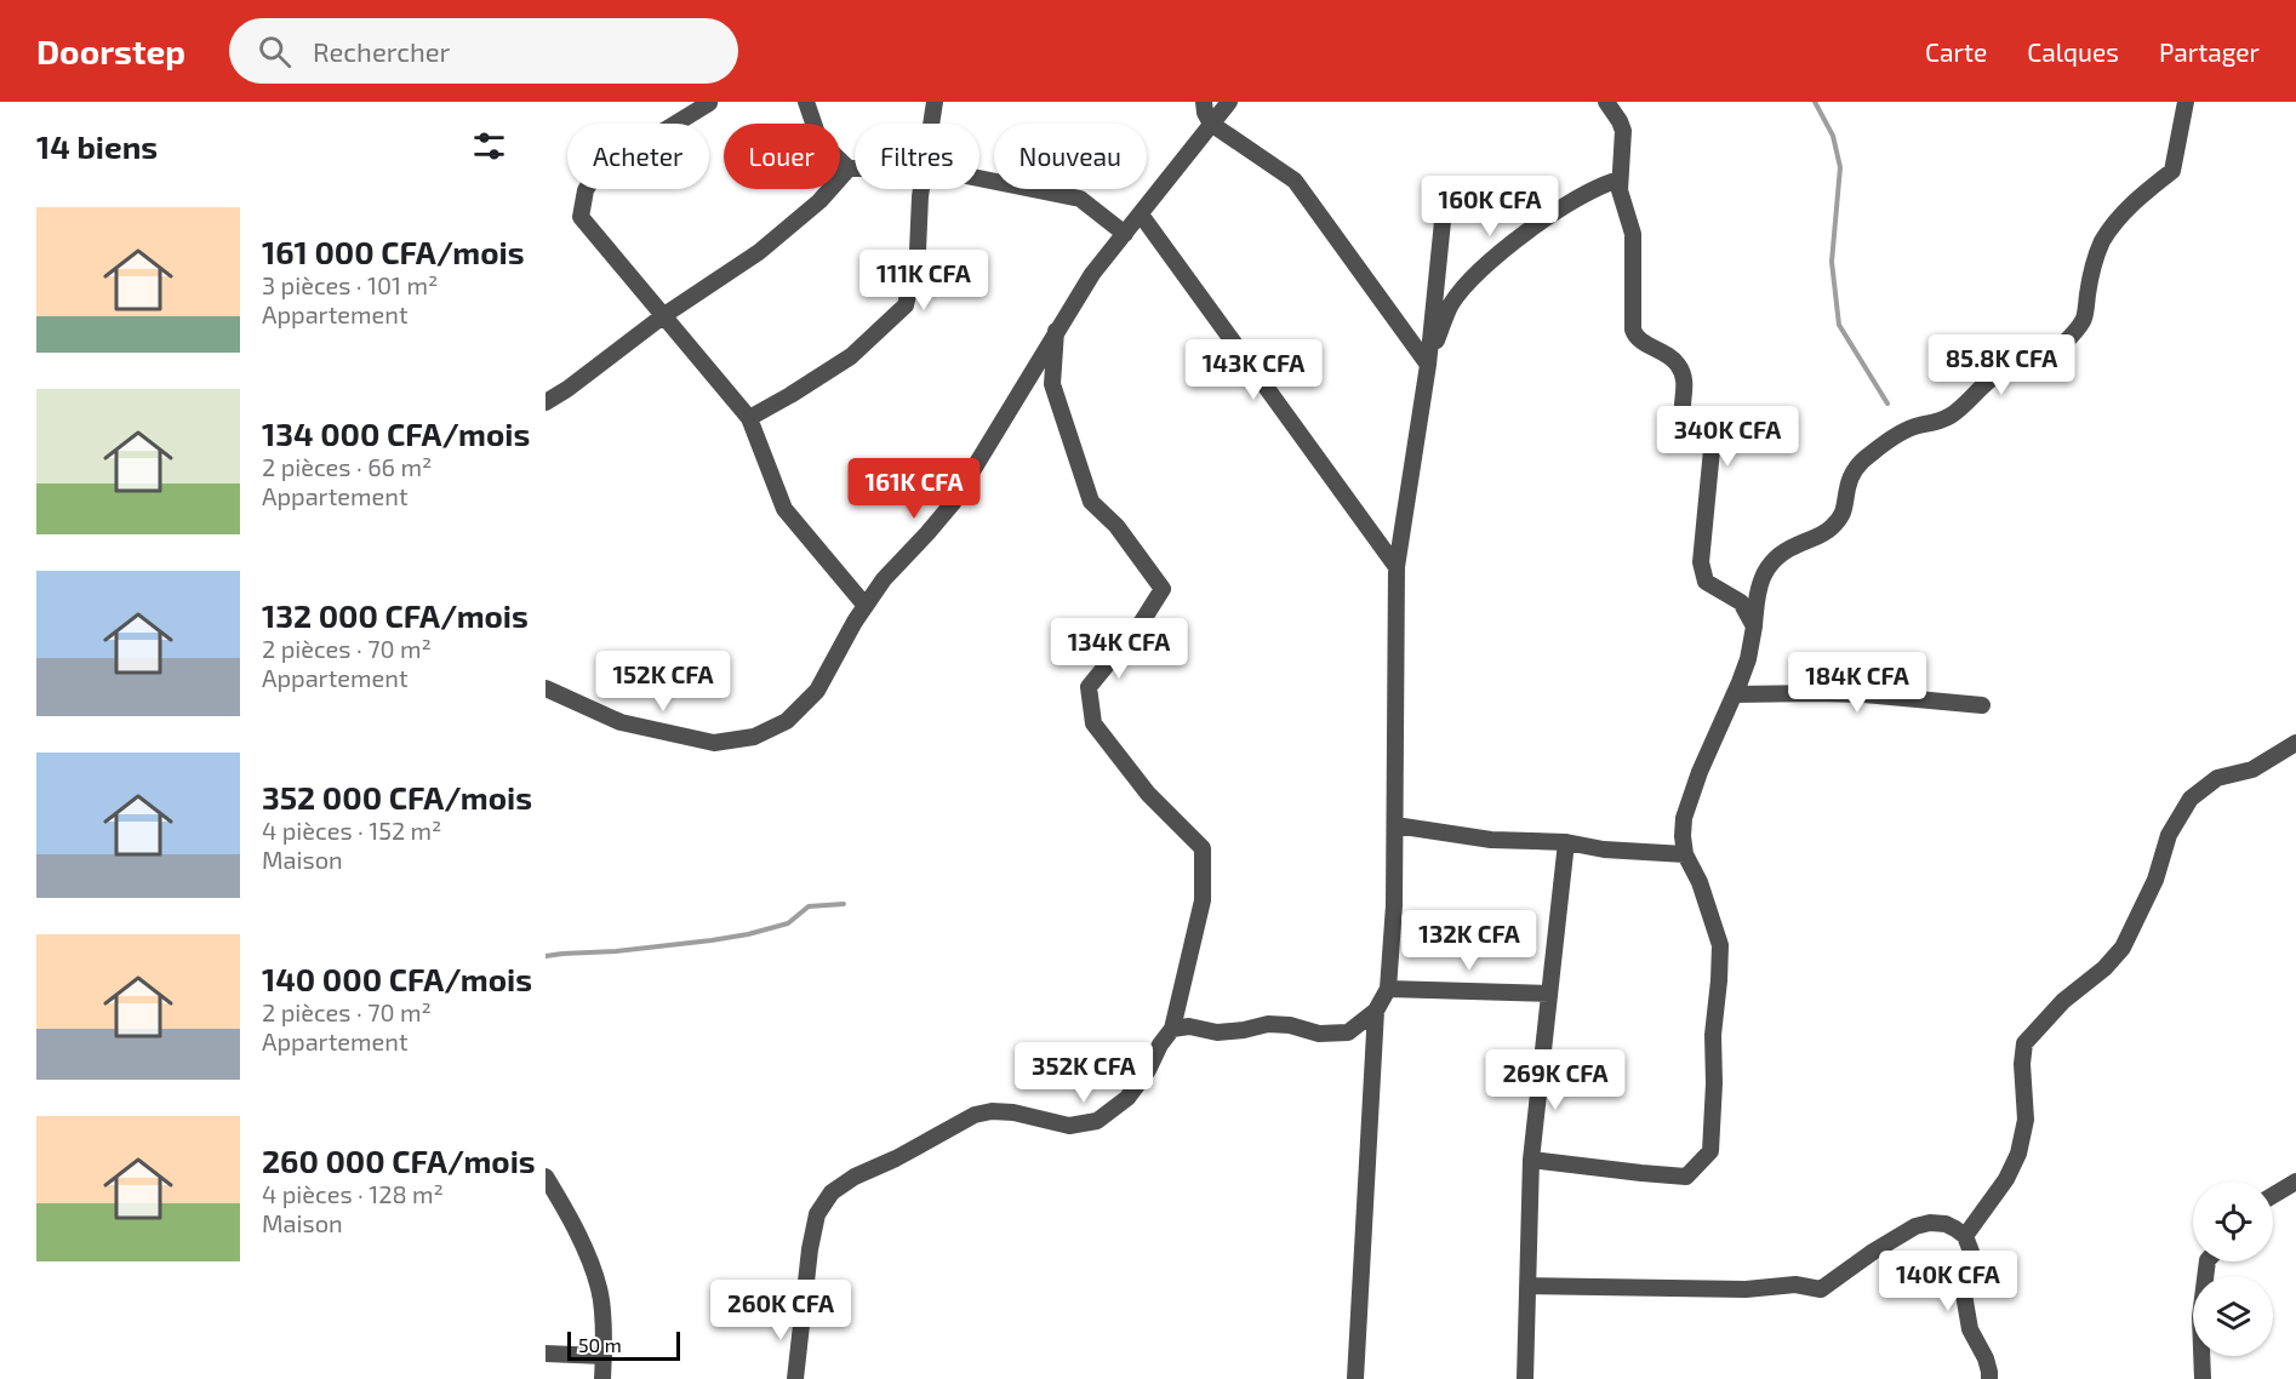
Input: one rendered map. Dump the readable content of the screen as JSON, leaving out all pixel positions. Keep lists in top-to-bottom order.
{
  "scale_bar": "50 m",
  "page": {
    "header": "Doorstep",
    "search": "Rechercher",
    "nav": ["Carte", "Calques", "Partager"],
    "heading": "14 biens",
    "chip": [
      "Acheter",
      "Louer",
      "Filtres",
      "Nouveau"
    ],
    "price": [
      "160K CFA",
      "111K CFA",
      "85.8K CFA",
      "143K CFA",
      "340K CFA",
      "161K CFA",
      "134K CFA",
      "152K CFA",
      "184K CFA",
      "132K CFA",
      "352K CFA",
      "269K CFA",
      "140K CFA",
      "260K CFA"
    ],
    "list": [
      {
        "name": "161 000 CFA/mois",
        "note": "3 pièces · 101 m² · Appartement"
      },
      {
        "name": "134 000 CFA/mois",
        "note": "2 pièces · 66 m² · Appartement"
      },
      {
        "name": "132 000 CFA/mois",
        "note": "2 pièces · 70 m² · Appartement"
      },
      {
        "name": "352 000 CFA/mois",
        "note": "4 pièces · 152 m² · Maison"
      },
      {
        "name": "140 000 CFA/mois",
        "note": "2 pièces · 70 m² · Appartement"
      },
      {
        "name": "260 000 CFA/mois",
        "note": "4 pièces · 128 m² · Maison"
      }
    ],
    "scale": "50 m"
  }
}
